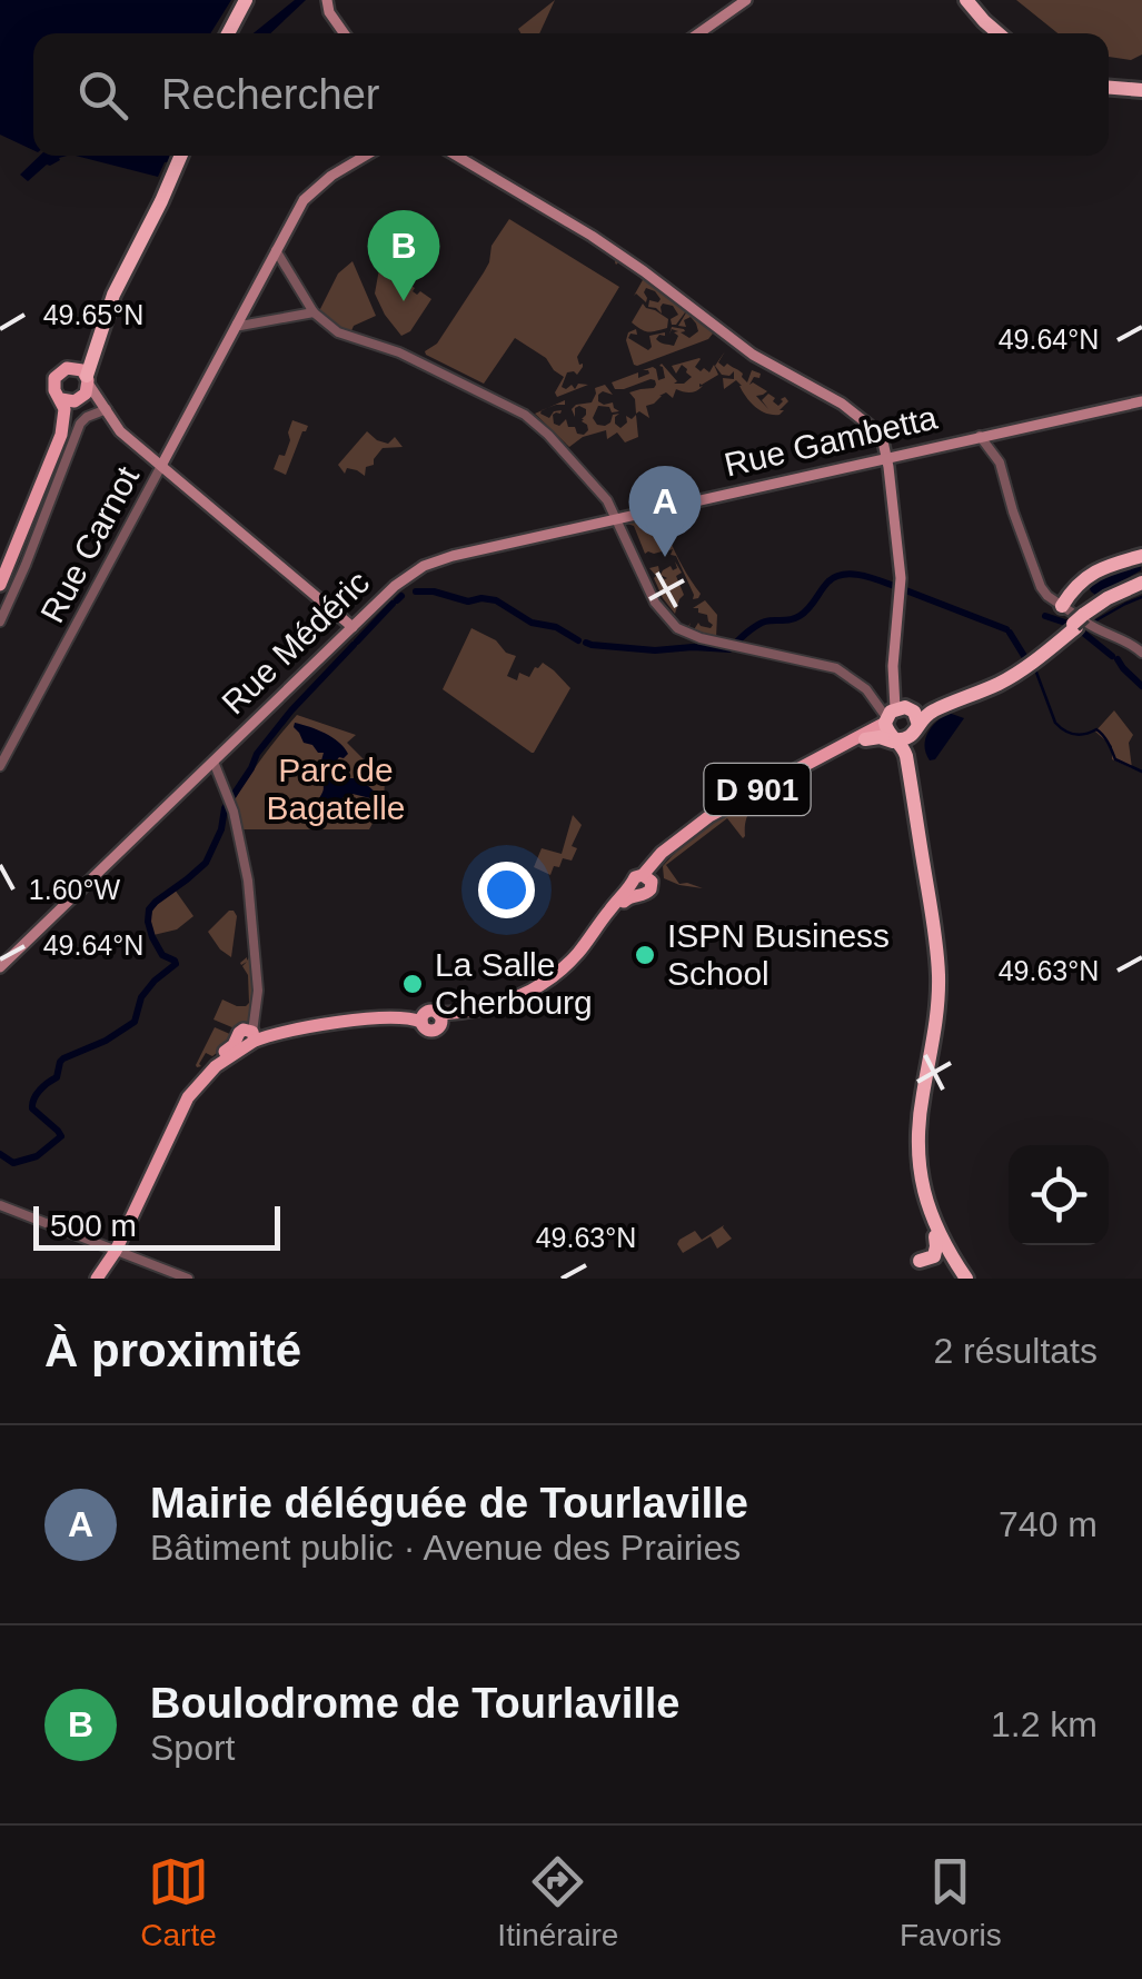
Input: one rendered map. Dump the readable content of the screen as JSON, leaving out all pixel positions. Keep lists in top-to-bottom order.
{
  "streets": {
    "main road": ["Rue Gambetta", "Rue Médéric", "D 901"],
    "street": ["Rue Carnot"]
  },
  "crossings": [
    ["Rue Gambetta", "Rue Médéric"]
  ],
  "parks": ["Parc de Bagatelle"],
  "places": ["ISPN Business School", "La Salle Cherbourg"],
  "scale_bar": "500 m",
  "page": {
    "search": "Rechercher",
    "pins": ["B", "A"],
    "scale": "500 m",
    "heading": ["À proximité", "2 résultats"],
    "list": [
      {
        "mark": "A",
        "name": "Mairie déléguée de Tourlaville",
        "note": "Bâtiment public · Avenue des Prairies",
        "value": "740 m"
      },
      {
        "mark": "B",
        "name": "Boulodrome de Tourlaville",
        "note": "Sport",
        "value": "1.2 km"
      }
    ],
    "nav": ["Carte", "Itinéraire", "Favoris"]
  },
  "coordinates": [
    "49.65°N",
    "49.64°N",
    "1.60°W",
    "49.63°N"
  ]
}
